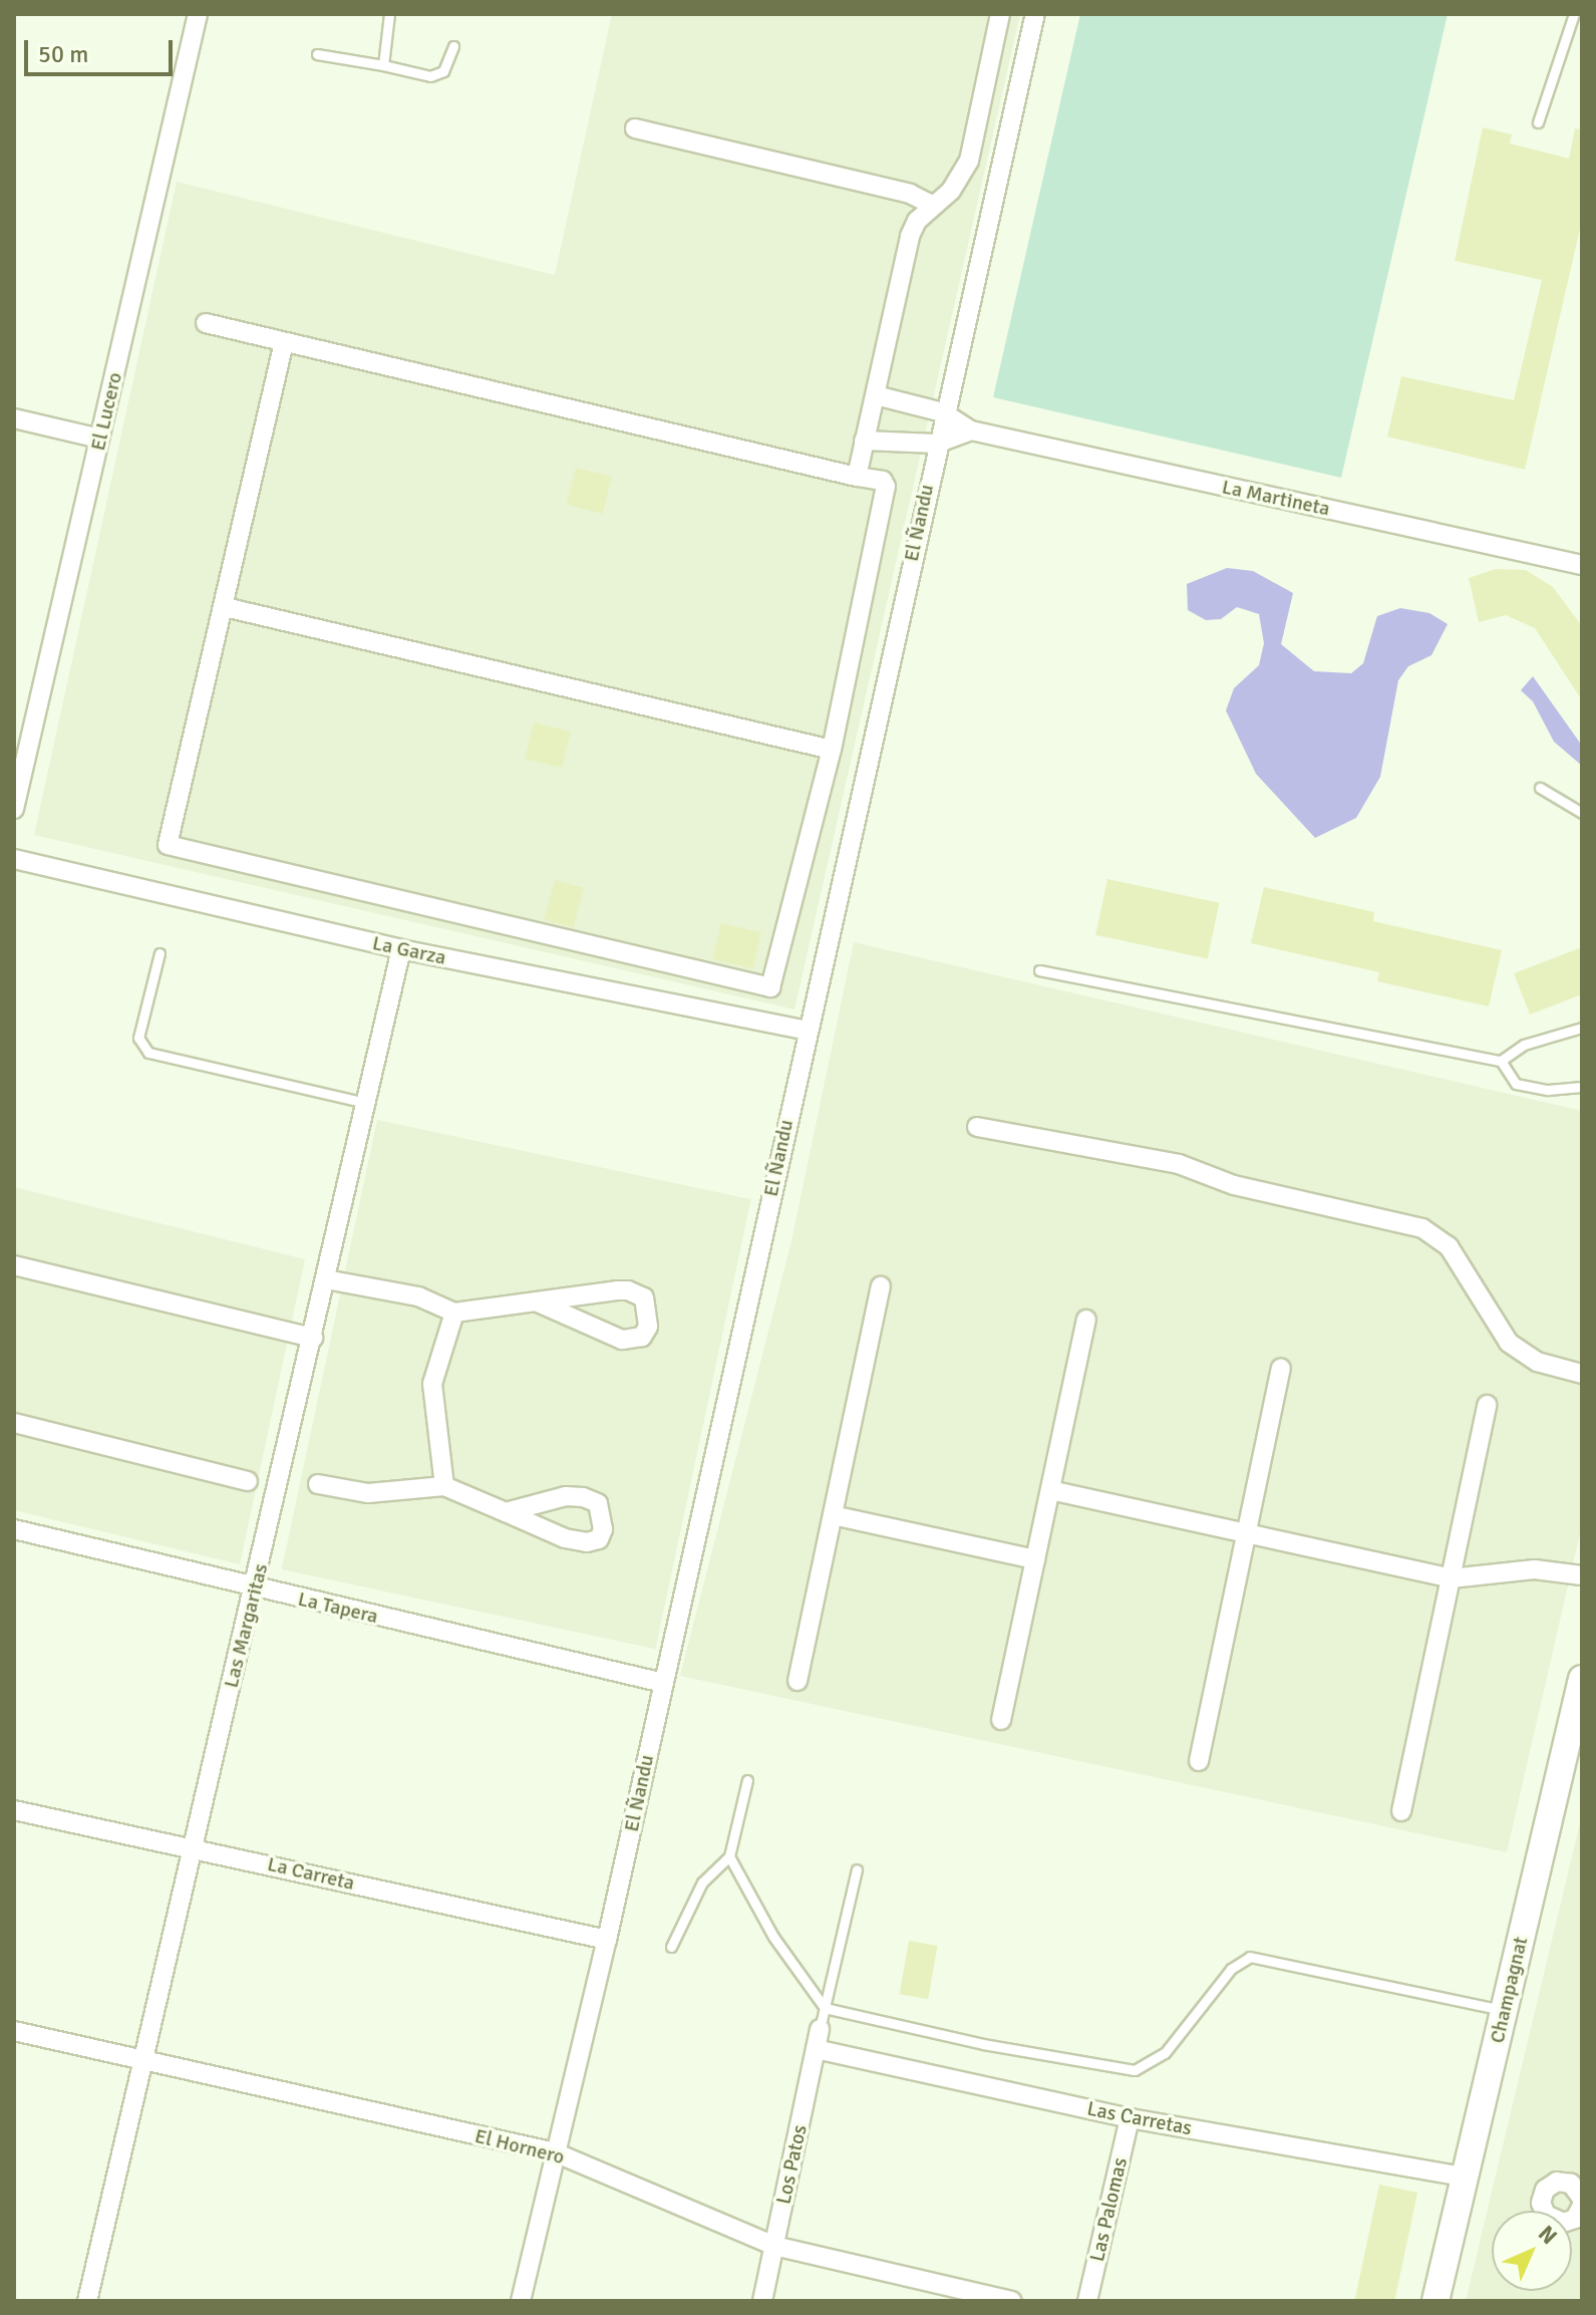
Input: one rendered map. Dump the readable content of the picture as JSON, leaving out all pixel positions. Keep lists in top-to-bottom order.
{
  "streets": {
    "street": [
      "El Lucero",
      "La Martineta",
      "El Ñandu",
      "La Garza",
      "La Tapera",
      "Las Margaritas",
      "La Carreta",
      "Champagnat",
      "Las Carretas",
      "El Hornero",
      "Los Patos",
      "Las Palomas"
    ]
  },
  "crossings": [
    ["El Ñandu", "La Garza"],
    ["El Ñandu", "La Tapera"],
    ["El Ñandu", "La Carreta"],
    ["El Ñandu", "El Hornero"],
    ["La Garza", "Las Margaritas"],
    ["La Tapera", "Las Margaritas"],
    ["Las Margaritas", "La Carreta"],
    ["Las Margaritas", "El Hornero"],
    ["Champagnat", "Las Carretas"],
    ["Las Carretas", "Los Patos"],
    ["Las Carretas", "Las Palomas"],
    ["El Hornero", "Los Patos"]
  ],
  "scale_bar": "50 m",
  "north": "top right"
}
